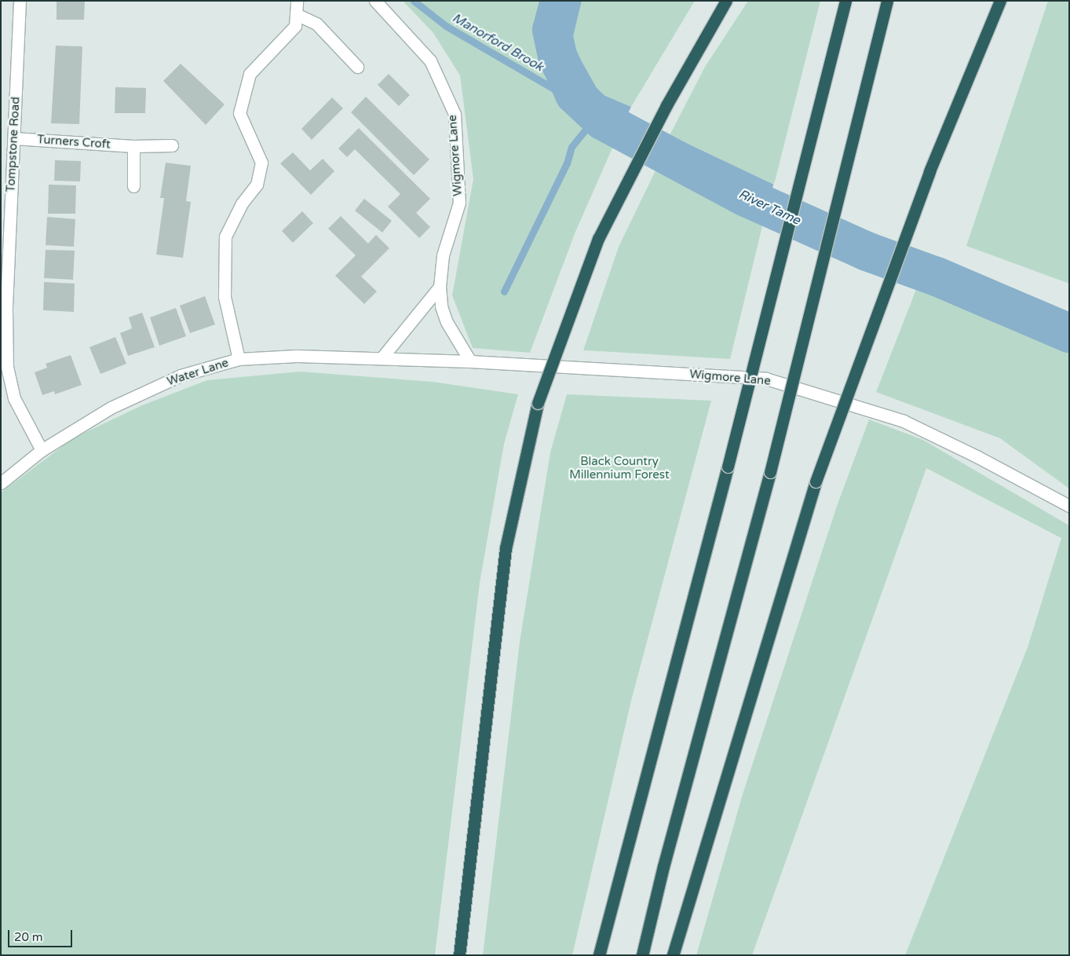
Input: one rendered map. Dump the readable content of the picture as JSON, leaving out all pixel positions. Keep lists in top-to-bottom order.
{
  "streets": {
    "street": [
      "Turners Croft",
      "Tompstone Road",
      "Wigmore Lane",
      "Water Lane"
    ]
  },
  "crossings": [
    ["Turners Croft", "Tompstone Road"],
    ["Tompstone Road", "Water Lane"],
    ["Wigmore Lane", "Water Lane"]
  ],
  "water": ["Manorford Brook", "River Tame"],
  "parks": ["Black Country Millennium Forest"],
  "scale_bar": "20 m"
}
